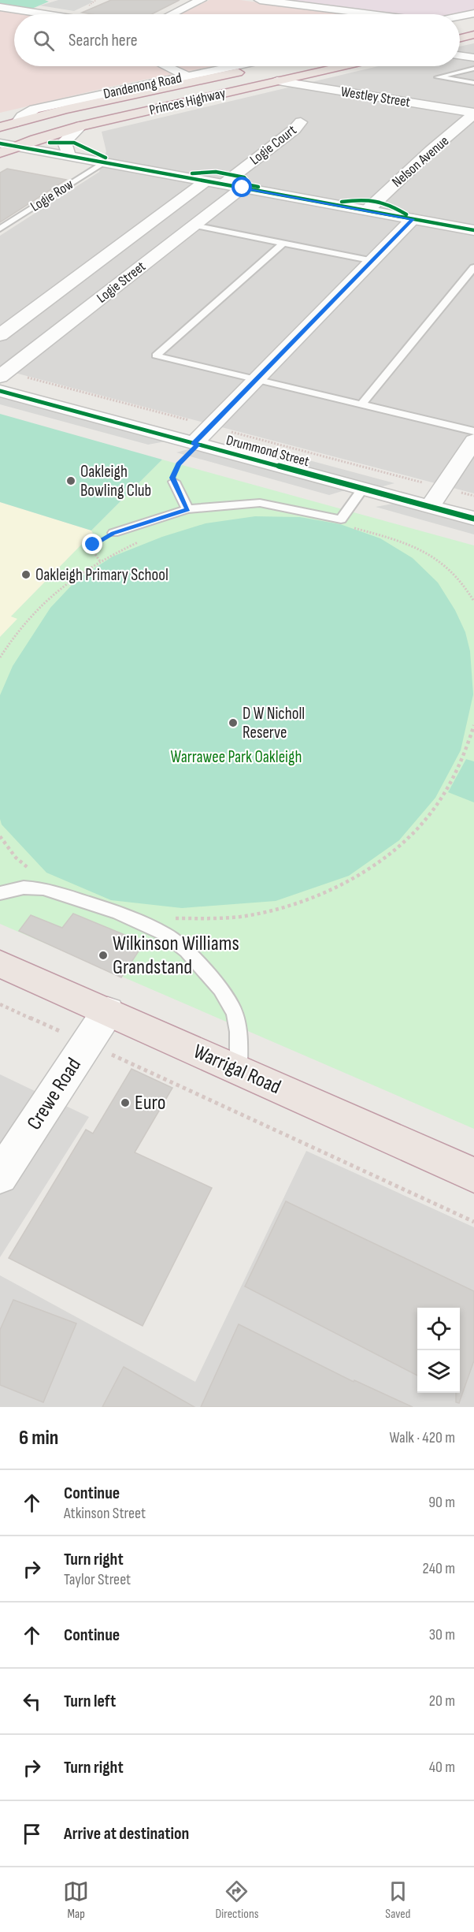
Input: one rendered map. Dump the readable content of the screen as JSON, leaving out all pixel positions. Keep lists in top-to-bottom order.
{
  "streets": {
    "highway": ["Princes Highway", "Warrigal Road"],
    "street": [
      "Dandenong Road",
      "Westley Street",
      "Logie Court",
      "Nelson Avenue",
      "Logie Street",
      "Drummond Street",
      "Crewe Road"
    ],
    "lane": ["Logie Row"]
  },
  "crossings": [
    ["Dandenong Road", "Princes Highway"],
    ["Westley Street", "Princes Highway"],
    ["Westley Street", "Nelson Avenue"],
    ["Warrigal Road", "Crewe Road"]
  ],
  "parks": ["Warrawee Park Oakleigh"],
  "places": [
    "Oakleigh Bowling Club",
    "Oakleigh Primary School",
    "D W Nicholl Reserve",
    "Wilkinson Williams Grandstand",
    "Euro"
  ],
  "page": {
    "search": "Search here",
    "heading": ["6 min", "Walk · 420 m"],
    "list": [
      ["Continue", "Atkinson Street", "90 m"],
      ["Turn right", "Taylor Street", "240 m"],
      ["Continue", "30 m"],
      ["Turn left", "20 m"],
      ["Turn right", "40 m"],
      "Arrive at destination"
    ],
    "nav": ["Map", "Directions", "Saved"]
  }
}
